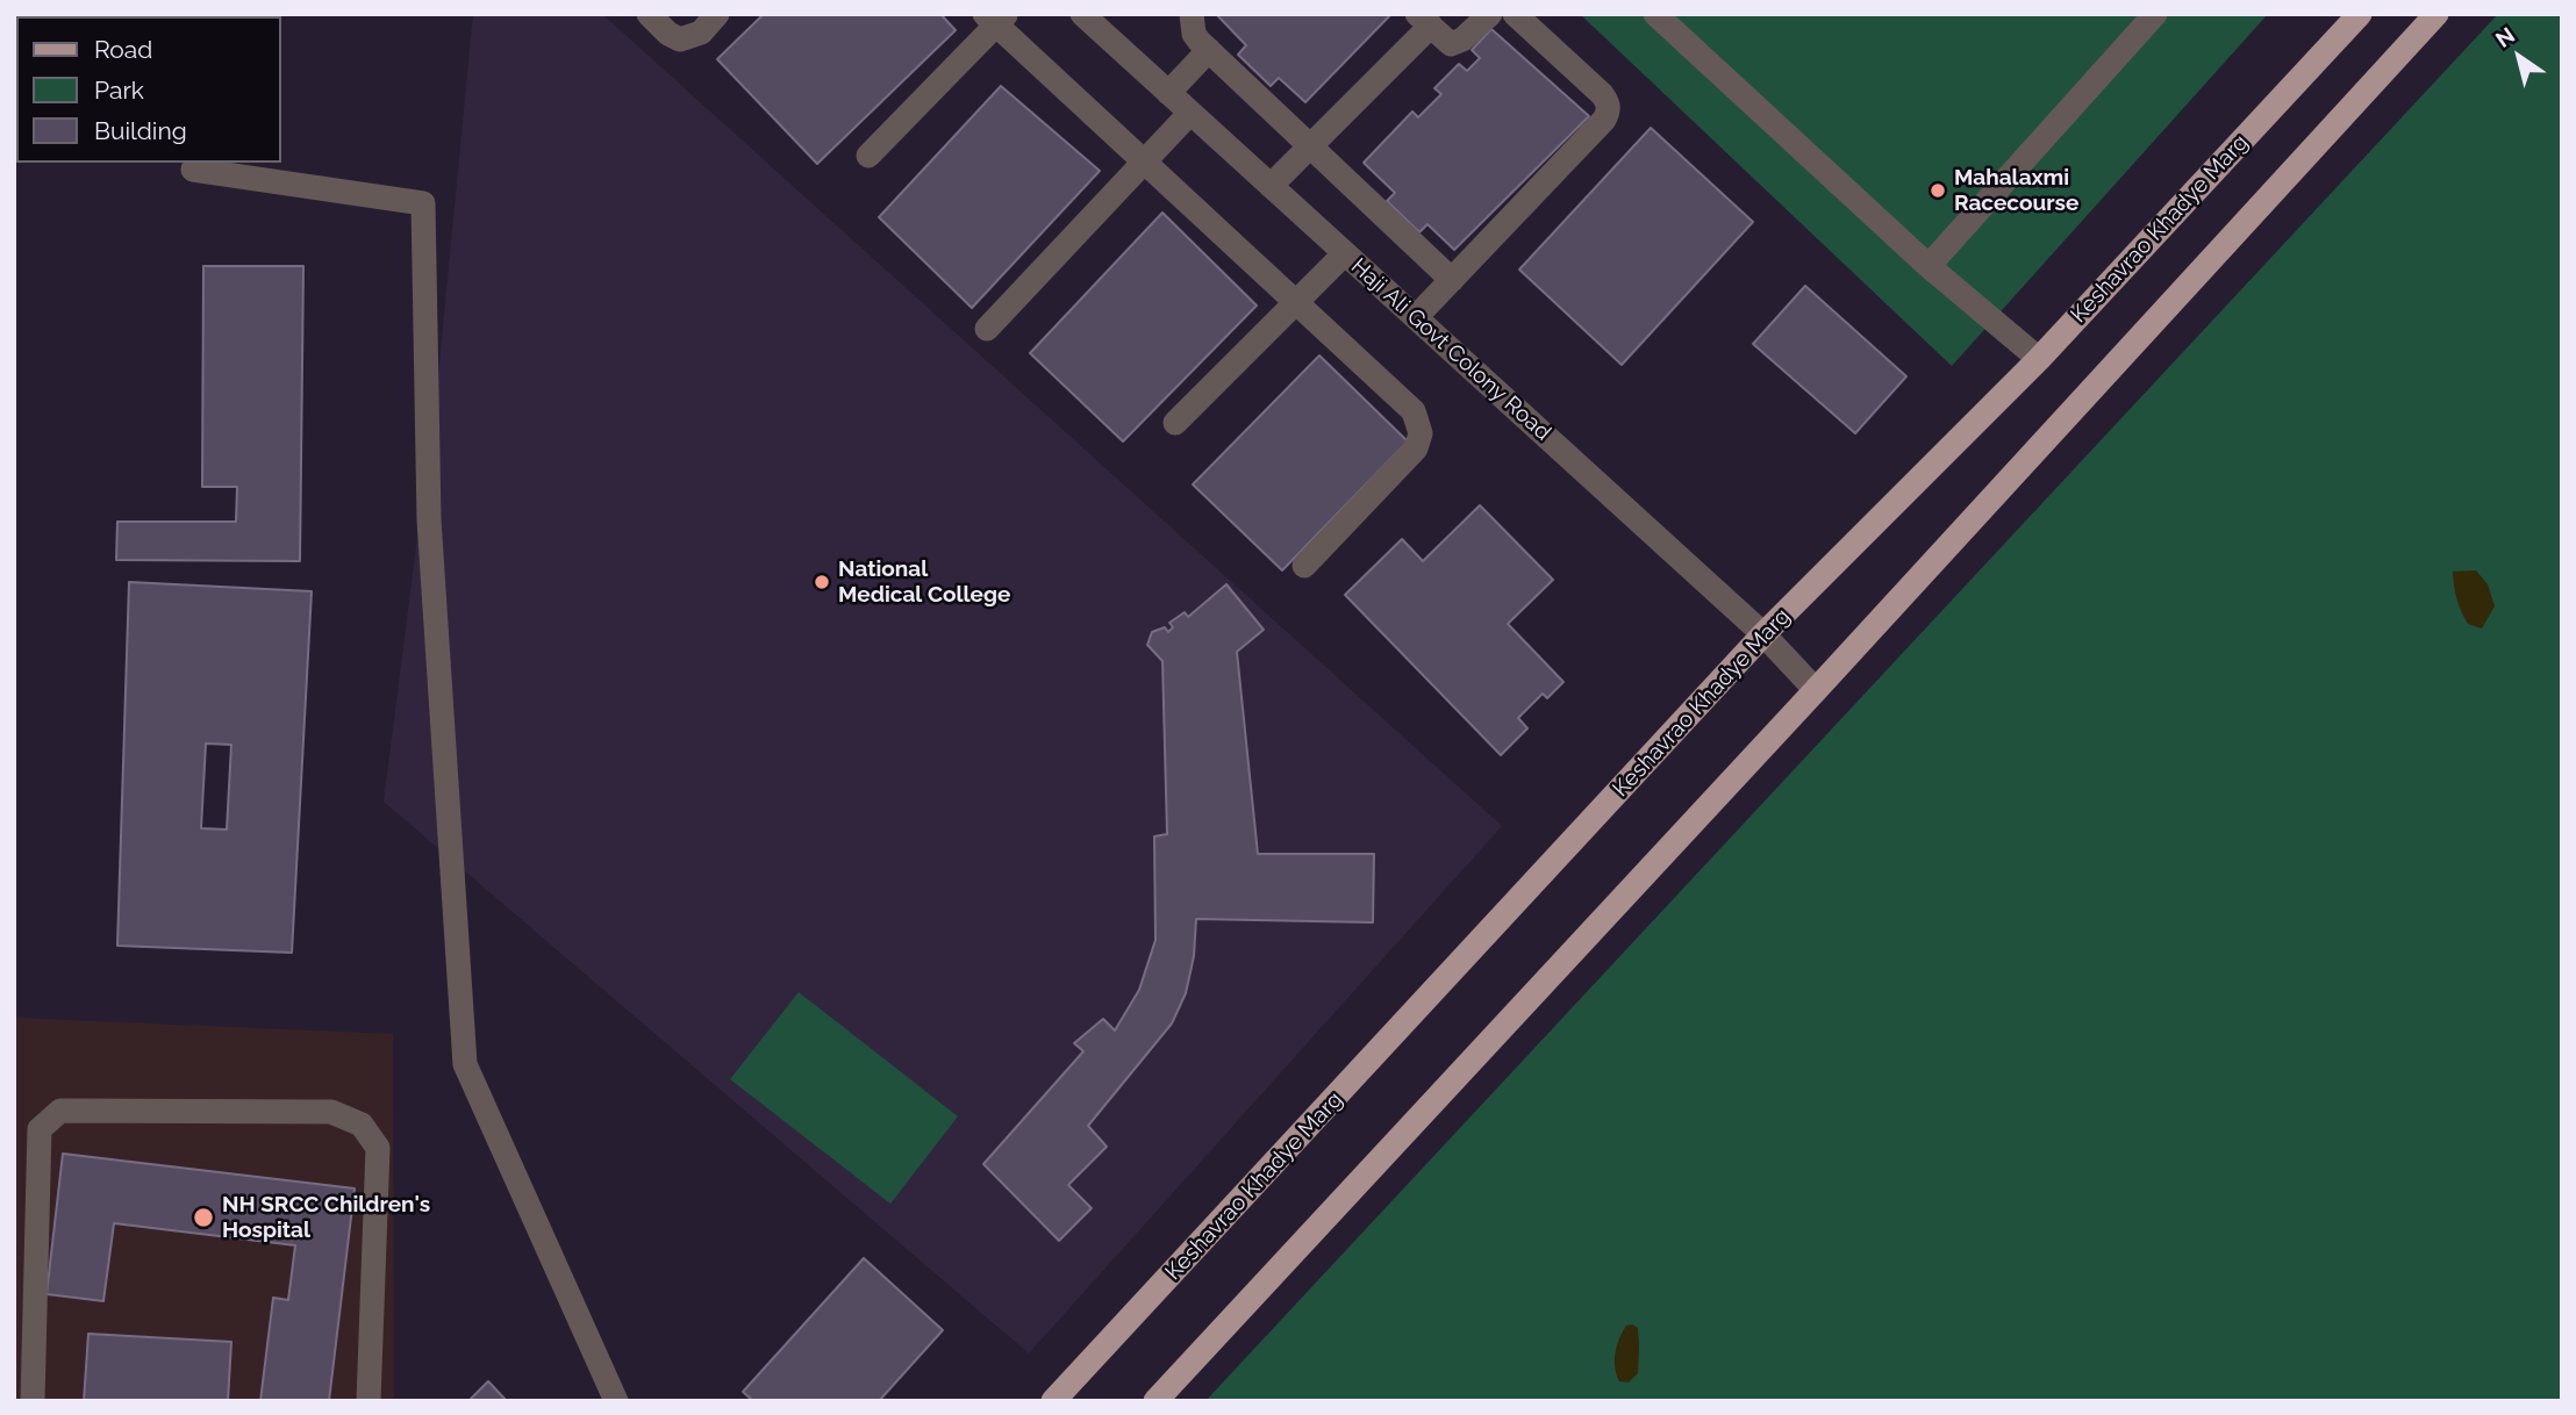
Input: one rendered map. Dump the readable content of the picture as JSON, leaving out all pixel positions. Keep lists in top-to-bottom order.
{
  "streets": {
    "main road": ["Keshavrao Khadye Marg"],
    "street": ["Haji Ali Govt Colony Road"]
  },
  "crossings": [
    ["Keshavrao Khadye Marg", "Haji Ali Govt Colony Road"]
  ],
  "places": ["Mahalaxmi Racecourse", "National Medical College", "NH SRCC Children's Hospital"],
  "legend": ["Road", "Park", "Building"],
  "north": "top left"
}
